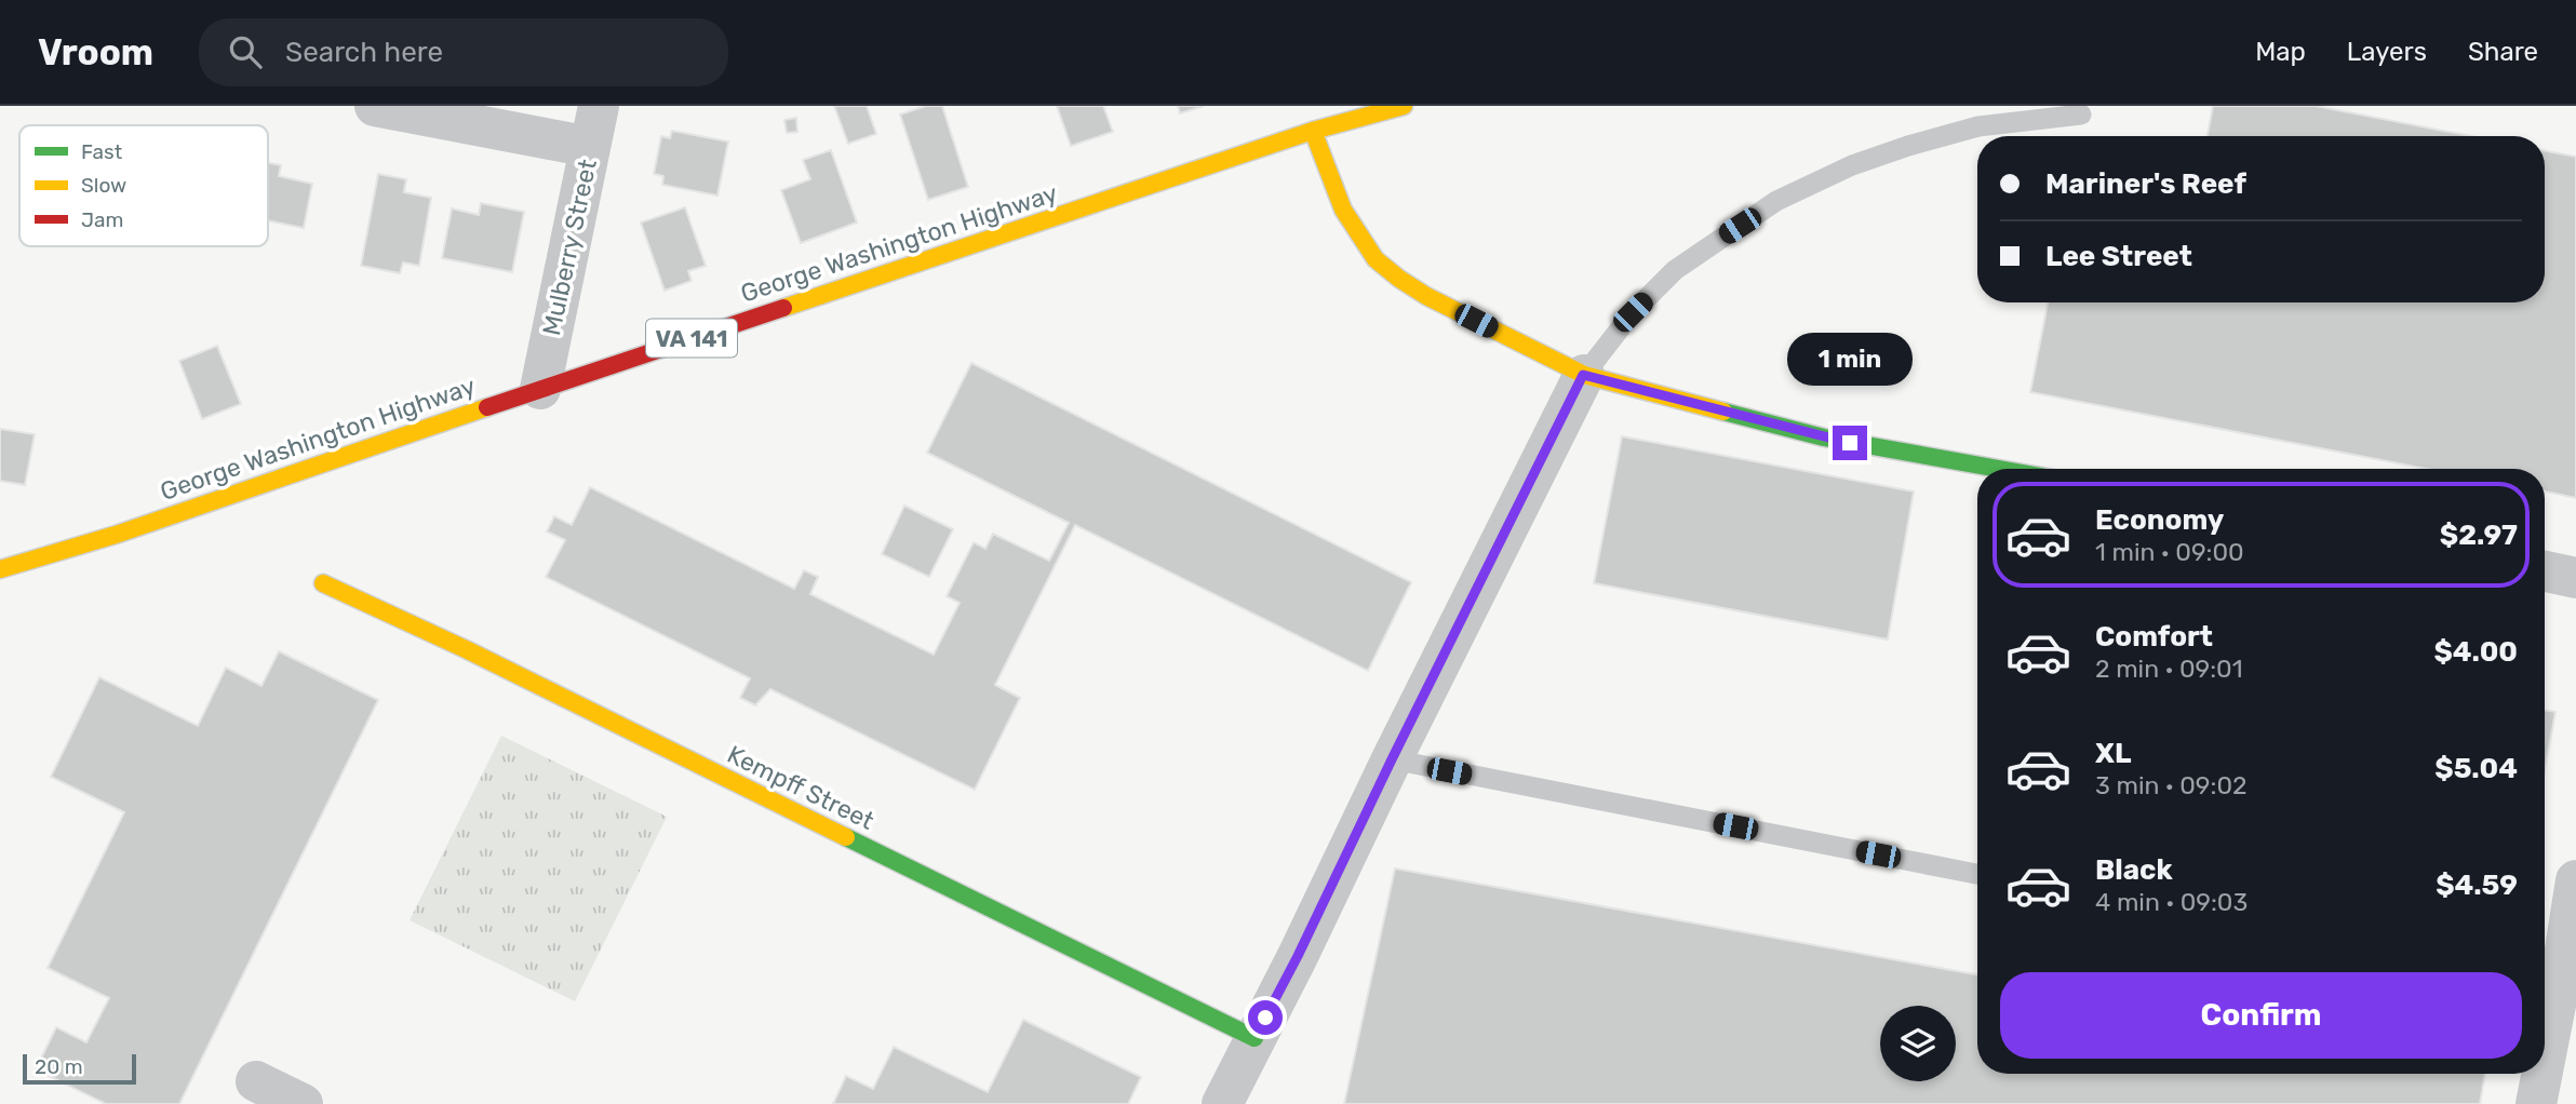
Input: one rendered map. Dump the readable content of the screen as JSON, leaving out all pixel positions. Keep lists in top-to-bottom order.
{
  "streets": {
    "street": [
      "George Washington Highway",
      "Mulberry Street",
      "VA 141",
      "Kempff Street"
    ]
  },
  "crossings": [
    ["George Washington Highway", "Mulberry Street"]
  ],
  "legend": ["Fast", "Slow", "Jam"],
  "scale_bar": "20 m",
  "page": {
    "header": "Vroom",
    "search": "Search here",
    "nav": ["Map", "Layers", "Share"],
    "banner": ["Mariner's Reef", "Lee Street"],
    "bubble": "1 min",
    "list": [
      {
        "name": "Economy",
        "note": "1 min · 09:00",
        "value": "$2.97"
      },
      {
        "name": "Comfort",
        "note": "2 min · 09:01",
        "value": "$4.00"
      },
      {
        "name": "XL",
        "note": "3 min · 09:02",
        "value": "$5.04"
      },
      {
        "name": "Black",
        "note": "4 min · 09:03",
        "value": "$4.59"
      }
    ],
    "buttons": "Confirm",
    "scale": "20 m"
  }
}
